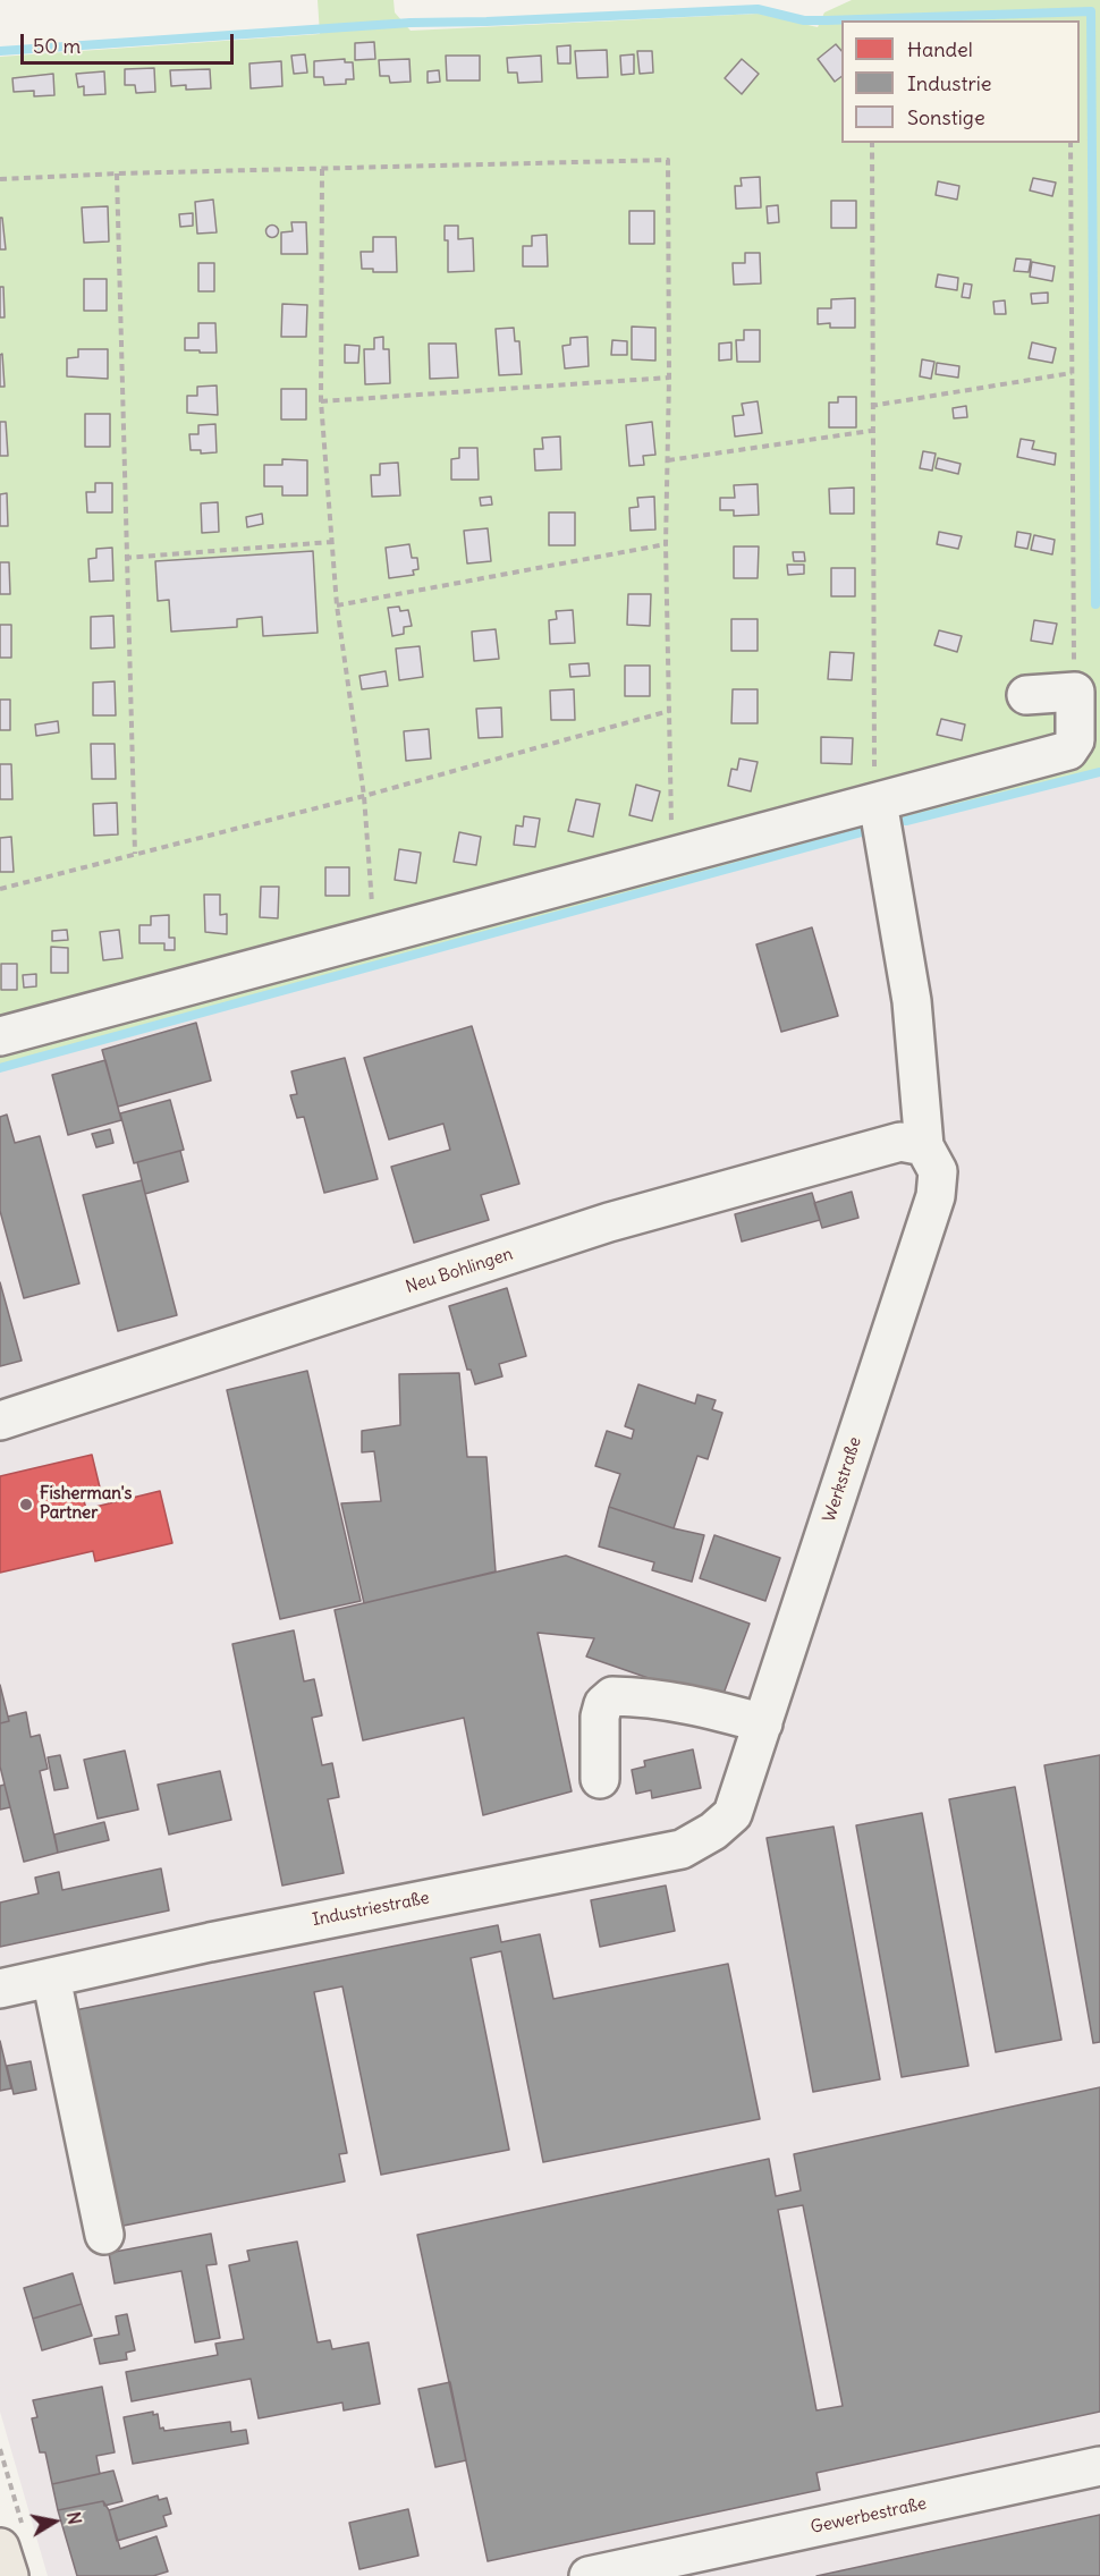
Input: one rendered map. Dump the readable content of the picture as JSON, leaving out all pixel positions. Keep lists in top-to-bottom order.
{
  "streets": {
    "street": [
      "Neu Bohlingen",
      "Werkstraße",
      "Industriestraße",
      "Gewerbestraße"
    ]
  },
  "crossings": [
    ["Neu Bohlingen", "Werkstraße"],
    ["Werkstraße", "Industriestraße"]
  ],
  "places": ["Fisherman's Partner"],
  "legend": ["Handel", "Industrie", "Sonstige"],
  "scale_bar": "50 m",
  "north": "right"
}
